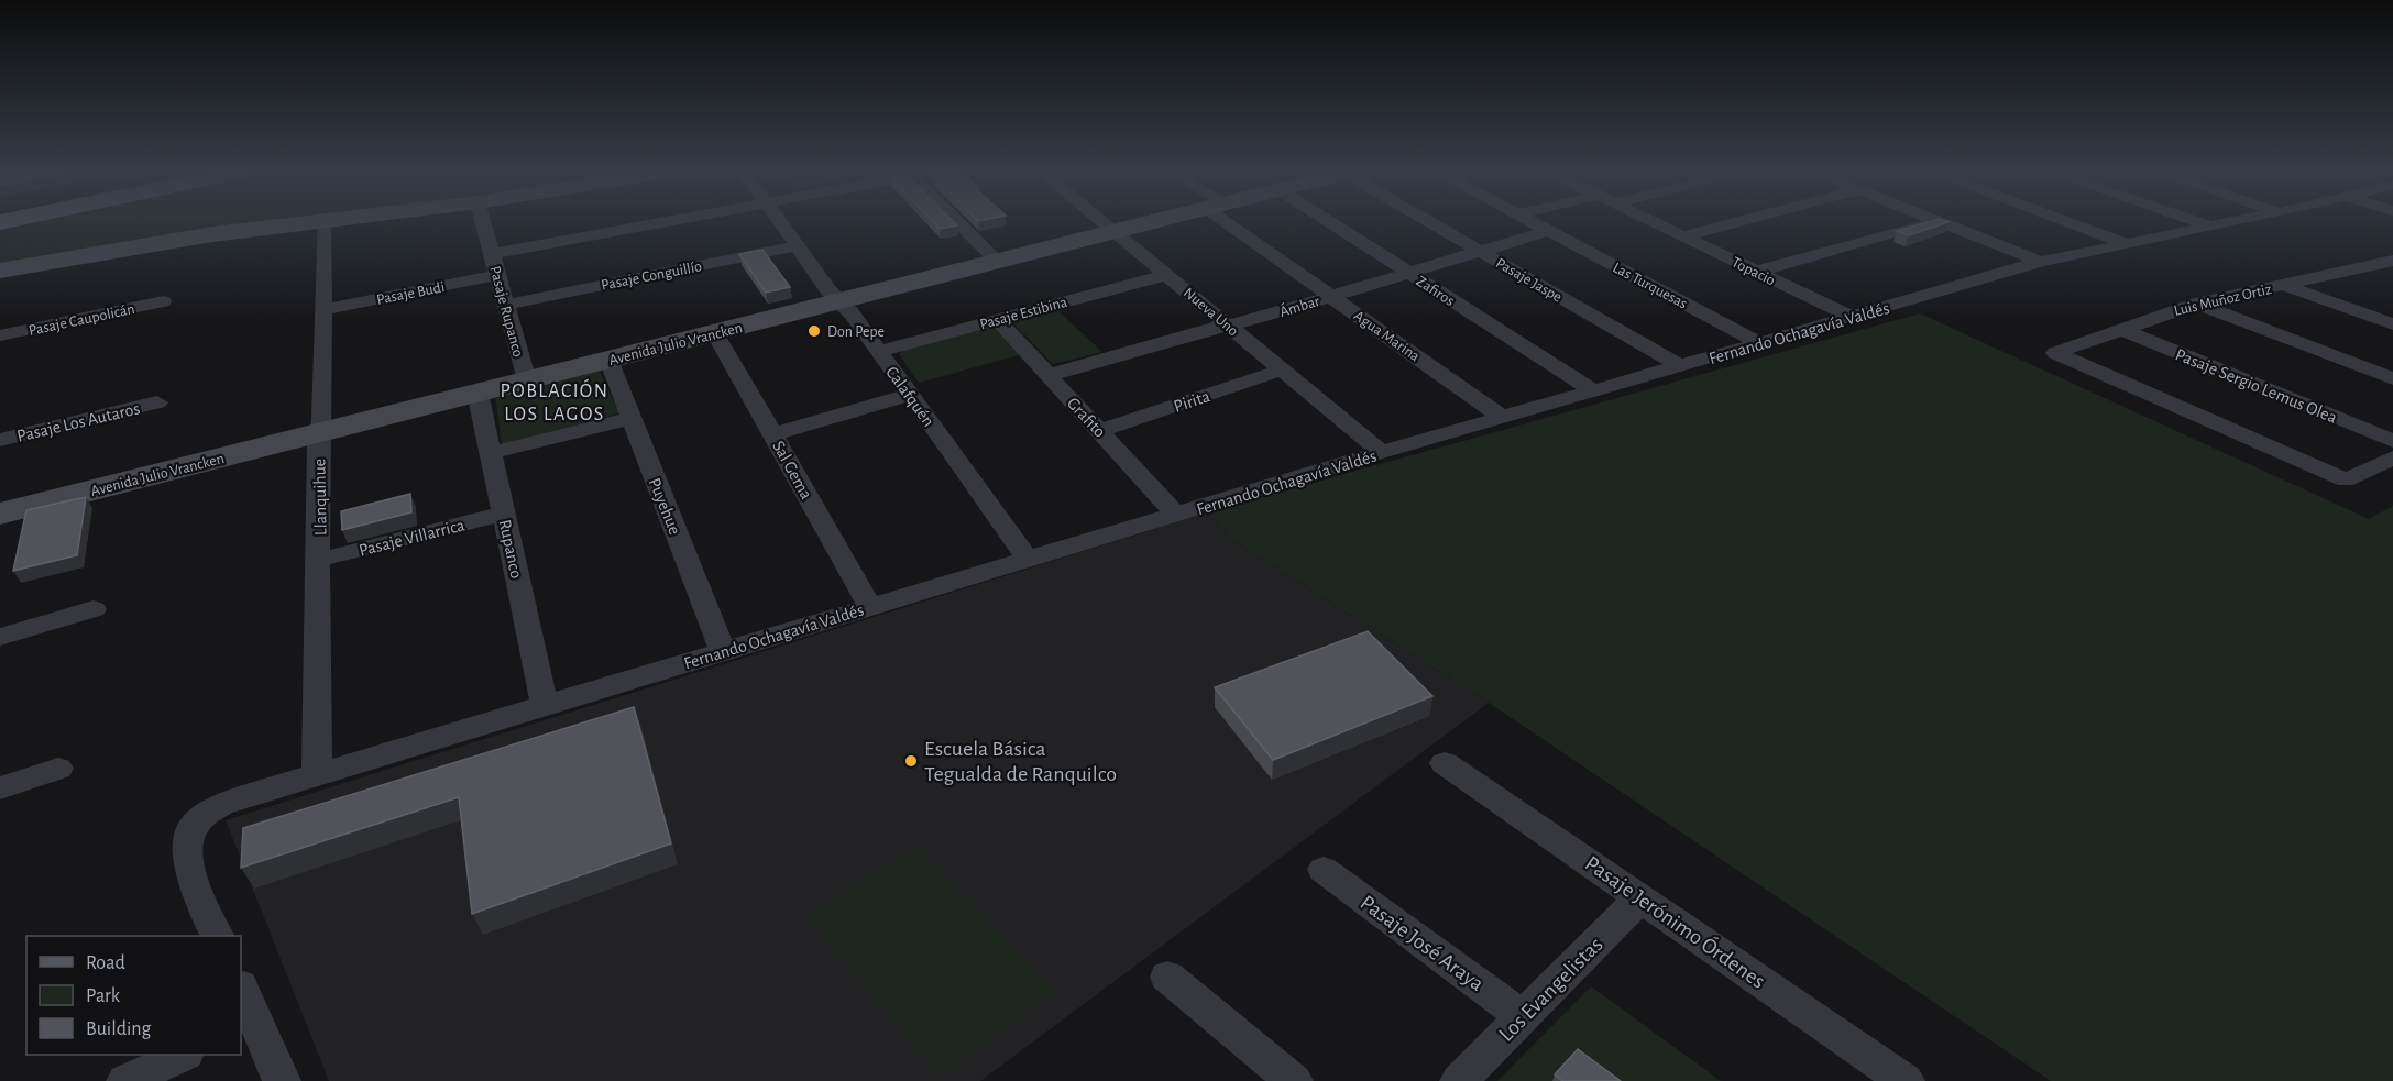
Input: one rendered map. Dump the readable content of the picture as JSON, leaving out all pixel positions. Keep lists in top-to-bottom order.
{
  "streets": {
    "street": [
      "Topacio",
      "Pasaje Conguillío",
      "Pasaje Jaspe",
      "Las Turquesas",
      "Zafiros",
      "Pasaje Budi",
      "Luis Muñoz Ortiz",
      "Ámbar",
      "Pasaje Rupanco",
      "Nueva Uno",
      "Pasaje Estibina",
      "Pasaje Caupolicán",
      "Fernando Ochagavía Valdés",
      "Agua Marina",
      "Avenida Julio Vrancken",
      "Pasaje Sergio Lemus Olea",
      "Calafquén",
      "Pirita",
      "Grafito",
      "Pasaje Los Autaros",
      "Sal Gema",
      "Llanquihue",
      "Puyehue",
      "Pasaje Villarrica",
      "Rupanco",
      "Pasaje Jerónimo Órdenes",
      "Pasaje José Araya",
      "Los Evangelistas"
    ]
  },
  "crossings": [
    ["Topacio", "Fernando Ochagavía Valdés"],
    ["Pasaje Conguillío", "Pasaje Rupanco"],
    ["Pasaje Conguillío", "Calafquén"],
    ["Pasaje Jaspe", "Ámbar"],
    ["Pasaje Jaspe", "Fernando Ochagavía Valdés"],
    ["Las Turquesas", "Ámbar"],
    ["Las Turquesas", "Fernando Ochagavía Valdés"],
    ["Zafiros", "Ámbar"],
    ["Zafiros", "Fernando Ochagavía Valdés"],
    ["Pasaje Budi", "Pasaje Rupanco"],
    ["Pasaje Budi", "Llanquihue"],
    ["Luis Muñoz Ortiz", "Pasaje Sergio Lemus Olea"],
    ["Ámbar", "Nueva Uno"],
    ["Ámbar", "Agua Marina"],
    ["Ámbar", "Grafito"],
    ["Pasaje Rupanco", "Avenida Julio Vrancken"],
    ["Nueva Uno", "Pasaje Estibina"],
    ["Nueva Uno", "Fernando Ochagavía Valdés"],
    ["Nueva Uno", "Avenida Julio Vrancken"],
    ["Nueva Uno", "Pirita"],
    ["Pasaje Estibina", "Calafquén"],
    ["Pasaje Estibina", "Grafito"],
    ["Fernando Ochagavía Valdés", "Agua Marina"],
    ["Fernando Ochagavía Valdés", "Calafquén"],
    ["Fernando Ochagavía Valdés", "Grafito"],
    ["Fernando Ochagavía Valdés", "Sal Gema"],
    ["Fernando Ochagavía Valdés", "Llanquihue"],
    ["Fernando Ochagavía Valdés", "Puyehue"],
    ["Fernando Ochagavía Valdés", "Rupanco"],
    ["Avenida Julio Vrancken", "Calafquén"],
    ["Avenida Julio Vrancken", "Sal Gema"],
    ["Avenida Julio Vrancken", "Llanquihue"],
    ["Avenida Julio Vrancken", "Puyehue"],
    ["Avenida Julio Vrancken", "Rupanco"],
    ["Pirita", "Grafito"],
    ["Llanquihue", "Pasaje Villarrica"],
    ["Pasaje Villarrica", "Rupanco"],
    ["Pasaje Jerónimo Órdenes", "Los Evangelistas"],
    ["Pasaje José Araya", "Los Evangelistas"]
  ],
  "districts": ["POBLACIÓN LOS LAGOS"],
  "places": ["Don Pepe", "Escuela Básica Tegualda de Ranquilco"],
  "legend": ["Road", "Park", "Building"]
}
